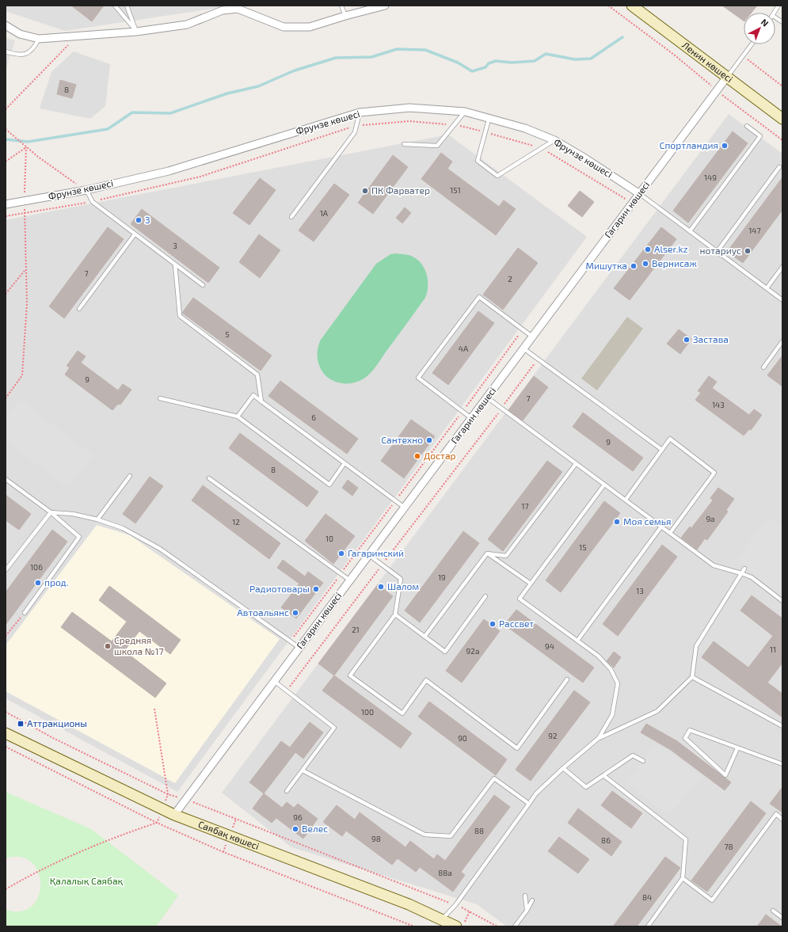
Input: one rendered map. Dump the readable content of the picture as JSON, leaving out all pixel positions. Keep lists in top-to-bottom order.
{
  "streets": {
    "street": [
      "Ленин көшесі",
      "Фрунзе көшесі",
      "Гагарин көшесі",
      "Саябақ көшесі"
    ]
  },
  "crossings": [
    ["Ленин көшесі", "Гагарин көшесі"],
    ["Фрунзе көшесі", "Гагарин көшесі"],
    ["Гагарин көшесі", "Саябақ көшесі"]
  ],
  "parks": ["Қалалық Саябақ"],
  "places": {
    "other": [
      "Спортландия",
      "ПК Фарватер",
      "3",
      "Alser.kz",
      "нотариус",
      "Вернисаж",
      "Мишутка",
      "Застава",
      "Сантехно",
      "Достар",
      "Моя семья",
      "Гагаринский",
      "прод.",
      "Шалом",
      "Радиотовары",
      "Автоальянс",
      "Рассвет",
      "Средняя школа №17",
      "Велес"
    ],
    "transit": ["Аттракционы"]
  },
  "house_numbers": [
    "8",
    "149",
    "151",
    "1А",
    "147",
    "3",
    "7",
    "2",
    "5",
    "4А",
    "9",
    "7",
    "143",
    "6",
    "9",
    "8",
    "17",
    "9а",
    "12",
    "10",
    "15",
    "106",
    "19",
    "13",
    "21",
    "94",
    "11",
    "92а",
    "100",
    "92",
    "90",
    "96",
    "88",
    "98",
    "86",
    "78",
    "88а",
    "84"
  ],
  "north": "top right"
}
